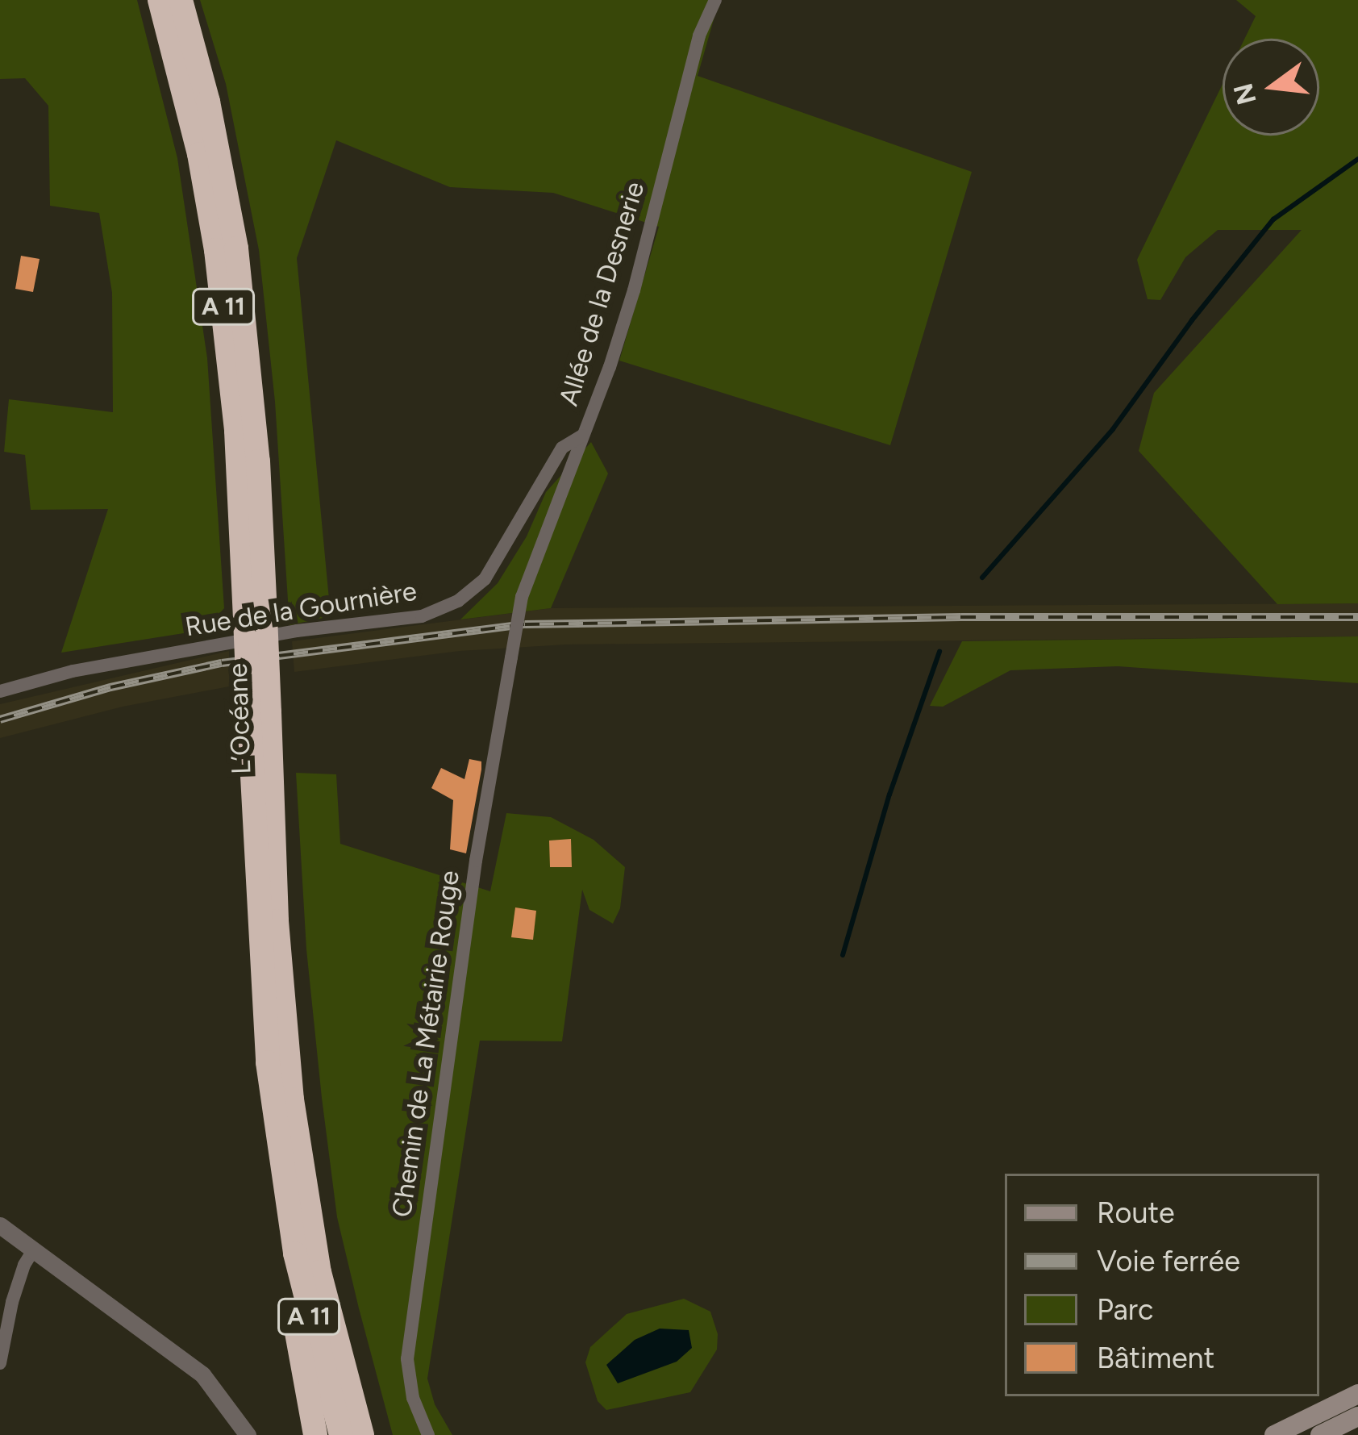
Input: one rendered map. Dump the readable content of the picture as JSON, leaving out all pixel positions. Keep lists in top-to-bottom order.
{
  "streets": {
    "highway": ["A 11", "L’Océane"],
    "street": ["Allée de la Desnerie", "Rue de la Gournière", "Chemin de La Métairie Rouge"]
  },
  "crossings": [
    ["Allée de la Desnerie", "Rue de la Gournière"],
    ["Allée de la Desnerie", "Chemin de La Métairie Rouge"]
  ],
  "legend": [
    "Route",
    "Voie ferrée",
    "Parc",
    "Bâtiment"
  ],
  "north": "left"
}
